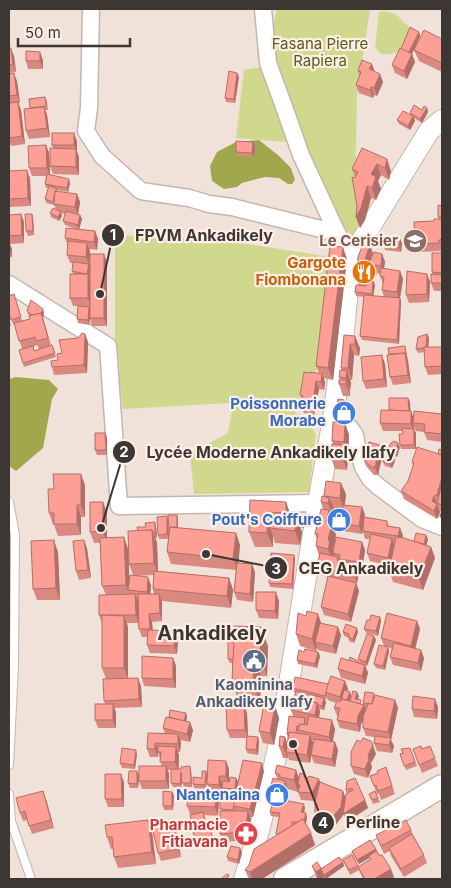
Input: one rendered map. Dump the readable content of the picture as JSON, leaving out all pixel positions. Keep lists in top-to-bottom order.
{
  "districts": ["Ankadikely"],
  "parks": ["Fasana Pierre Rapiera"],
  "places": {
    "school or university": ["Le Cerisier"],
    "restaurant": ["Gargote Fiombonana"],
    "other": [
      "FPVM Ankadikely",
      "Lycée Moderne Ankadikely Ilafy",
      "CEG Ankadikely",
      "Perline"
    ],
    "shop": ["Poissonnerie Morabe", "Pout's Coiffure", "Nantenaina"],
    "public building": ["Kaominina Ankadikely Ilafy"],
    "pharmacy": ["Pharmacie Fitiavana"]
  },
  "scale_bar": "50 m"
}
